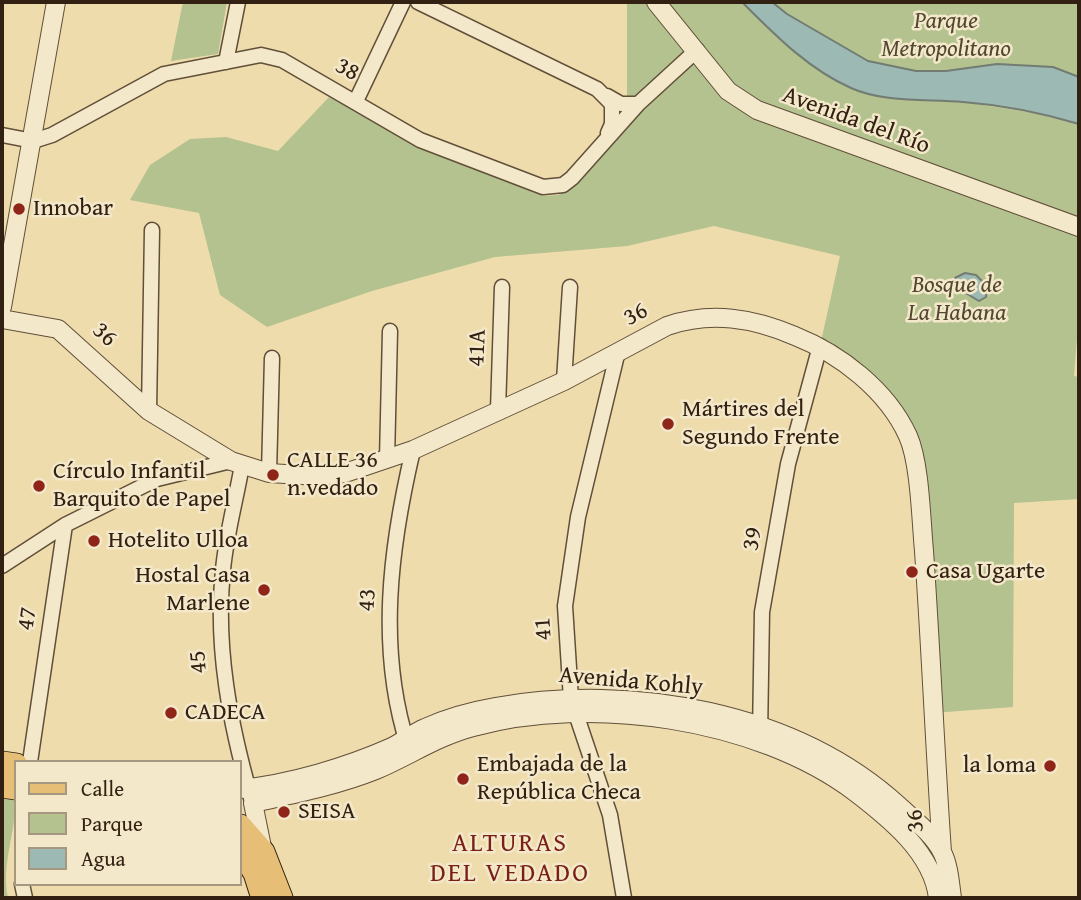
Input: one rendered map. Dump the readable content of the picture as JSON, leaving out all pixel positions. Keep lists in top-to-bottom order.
{
  "streets": {
    "street": [
      "38",
      "Avenida del Río",
      "36",
      "41A",
      "39",
      "43",
      "47",
      "41",
      "45",
      "Avenida Kohly"
    ]
  },
  "crossings": [
    ["38", "Avenida del Río"],
    ["36", "41A"],
    ["36", "39"],
    ["36", "43"],
    ["36", "41"],
    ["36", "45"],
    ["36", "Avenida Kohly"],
    ["39", "Avenida Kohly"],
    ["43", "Avenida Kohly"],
    ["41", "Avenida Kohly"],
    ["45", "Avenida Kohly"]
  ],
  "districts": ["ALTURAS DEL VEDADO"],
  "parks": ["Parque Metropolitano", "Bosque de La Habana"],
  "places": [
    "Innobar",
    "Mártires del Segundo Frente",
    "CALLE 36 n.vedado",
    "Círculo Infantil Barquito de Papel",
    "Hotelito Ulloa",
    "Casa Ugarte",
    "Hostal Casa Marlene",
    "CADECA",
    "la loma",
    "Embajada de la República Checa",
    "SEISA"
  ],
  "legend": ["Calle", "Parque", "Agua"]
}
